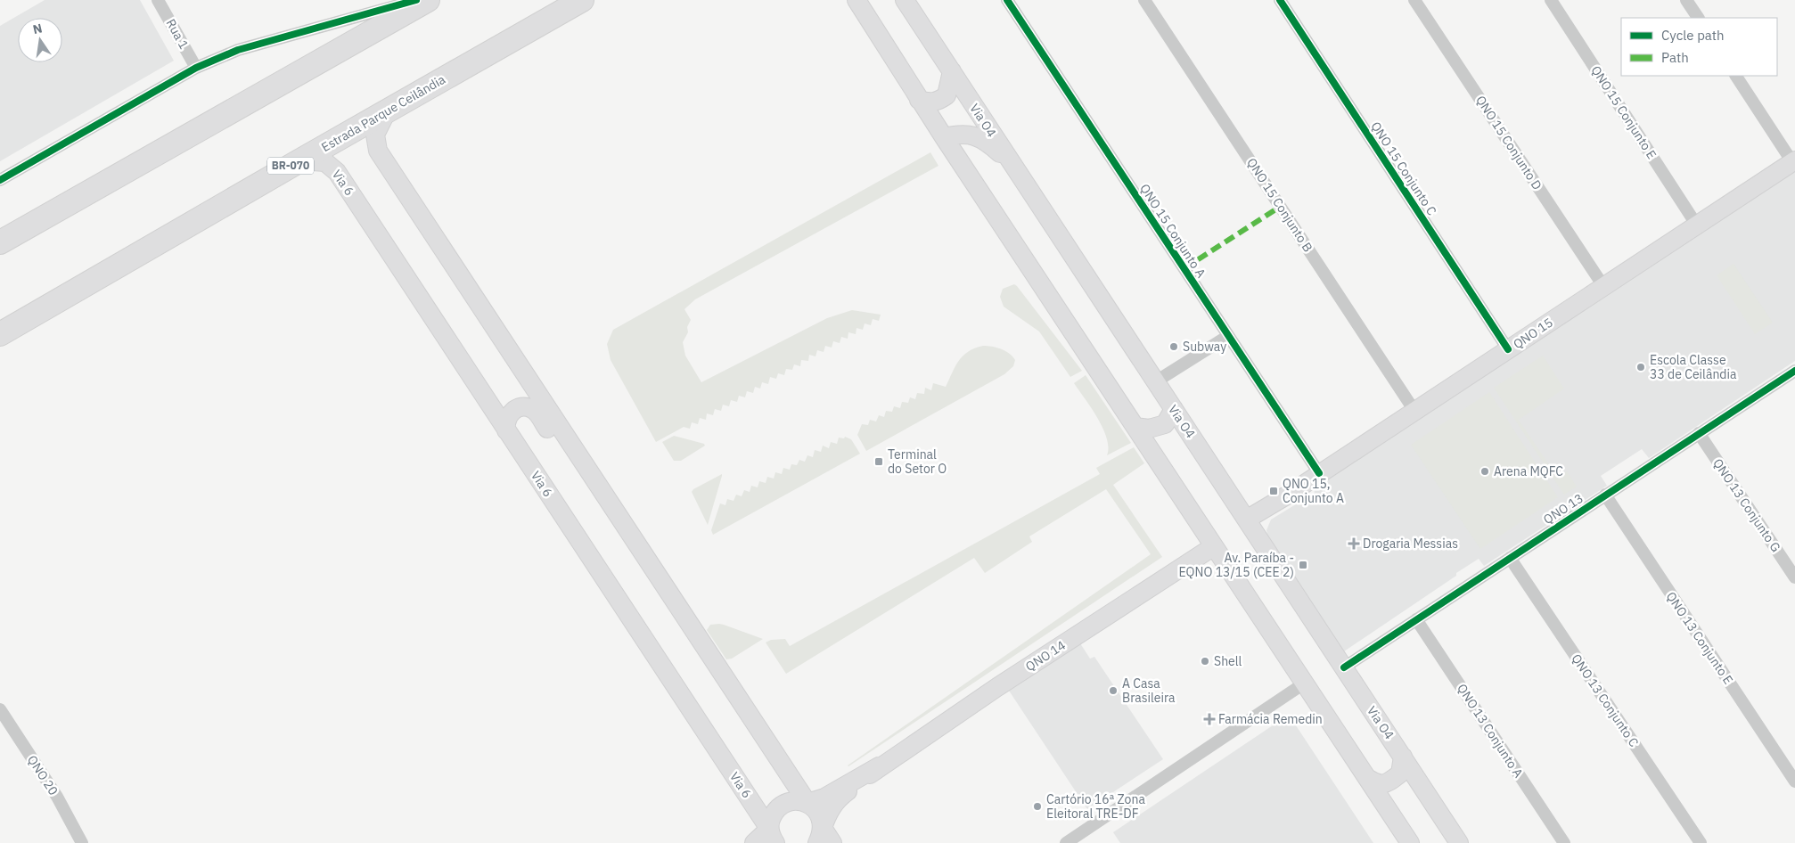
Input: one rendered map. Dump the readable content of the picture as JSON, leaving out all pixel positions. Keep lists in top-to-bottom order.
{
  "streets": {
    "highway": ["Estrada Parque Ceilândia", "BR-070"],
    "main road": [
      "Via O4",
      "Via 6",
      "QNO 15",
      "QNO 14"
    ],
    "street": [
      "Rua 1",
      "QNO 15 Conjunto E",
      "QNO 15 Conjunto D",
      "QNO 15 Conjunto C",
      "QNO 15 Conjunto B",
      "QNO 15 Conjunto A",
      "QNO 13 Conjunto G",
      "QNO 13",
      "QNO 13 Conjunto E",
      "QNO 13 Conjunto C",
      "QNO 13 Conjunto A",
      "QNO 20"
    ]
  },
  "crossings": [
    ["QNO 15 Conjunto E", "QNO 15"],
    ["Estrada Parque Ceilândia", "Via 6"],
    ["Via O4", "QNO 15"],
    ["Via O4", "QNO 13"],
    ["QNO 15 Conjunto D", "QNO 15"],
    ["QNO 15 Conjunto C", "QNO 15"],
    ["QNO 15 Conjunto B", "QNO 15"],
    ["QNO 15 Conjunto A", "QNO 15"],
    ["QNO 13 Conjunto G", "QNO 13"],
    ["QNO 13", "QNO 13 Conjunto E"],
    ["QNO 13", "QNO 13 Conjunto C"],
    ["QNO 13", "QNO 13 Conjunto A"]
  ],
  "places": {
    "other": [
      "Subway",
      "Escola Classe 33 de Ceilândia",
      "Arena MQFC",
      "Shell",
      "A Casa Brasileira",
      "Cartório 16ª Zona Eleitoral TRE-DF"
    ],
    "transit": ["Terminal do Setor O", "QNO 15, Conjunto A", "Av. Paraíba - EQNO 13/15 (CEE 2)"],
    "health": ["Drogaria Messias", "Farmácia Remedin"]
  },
  "legend": ["Cycle path", "Path"],
  "north": "top"
}
